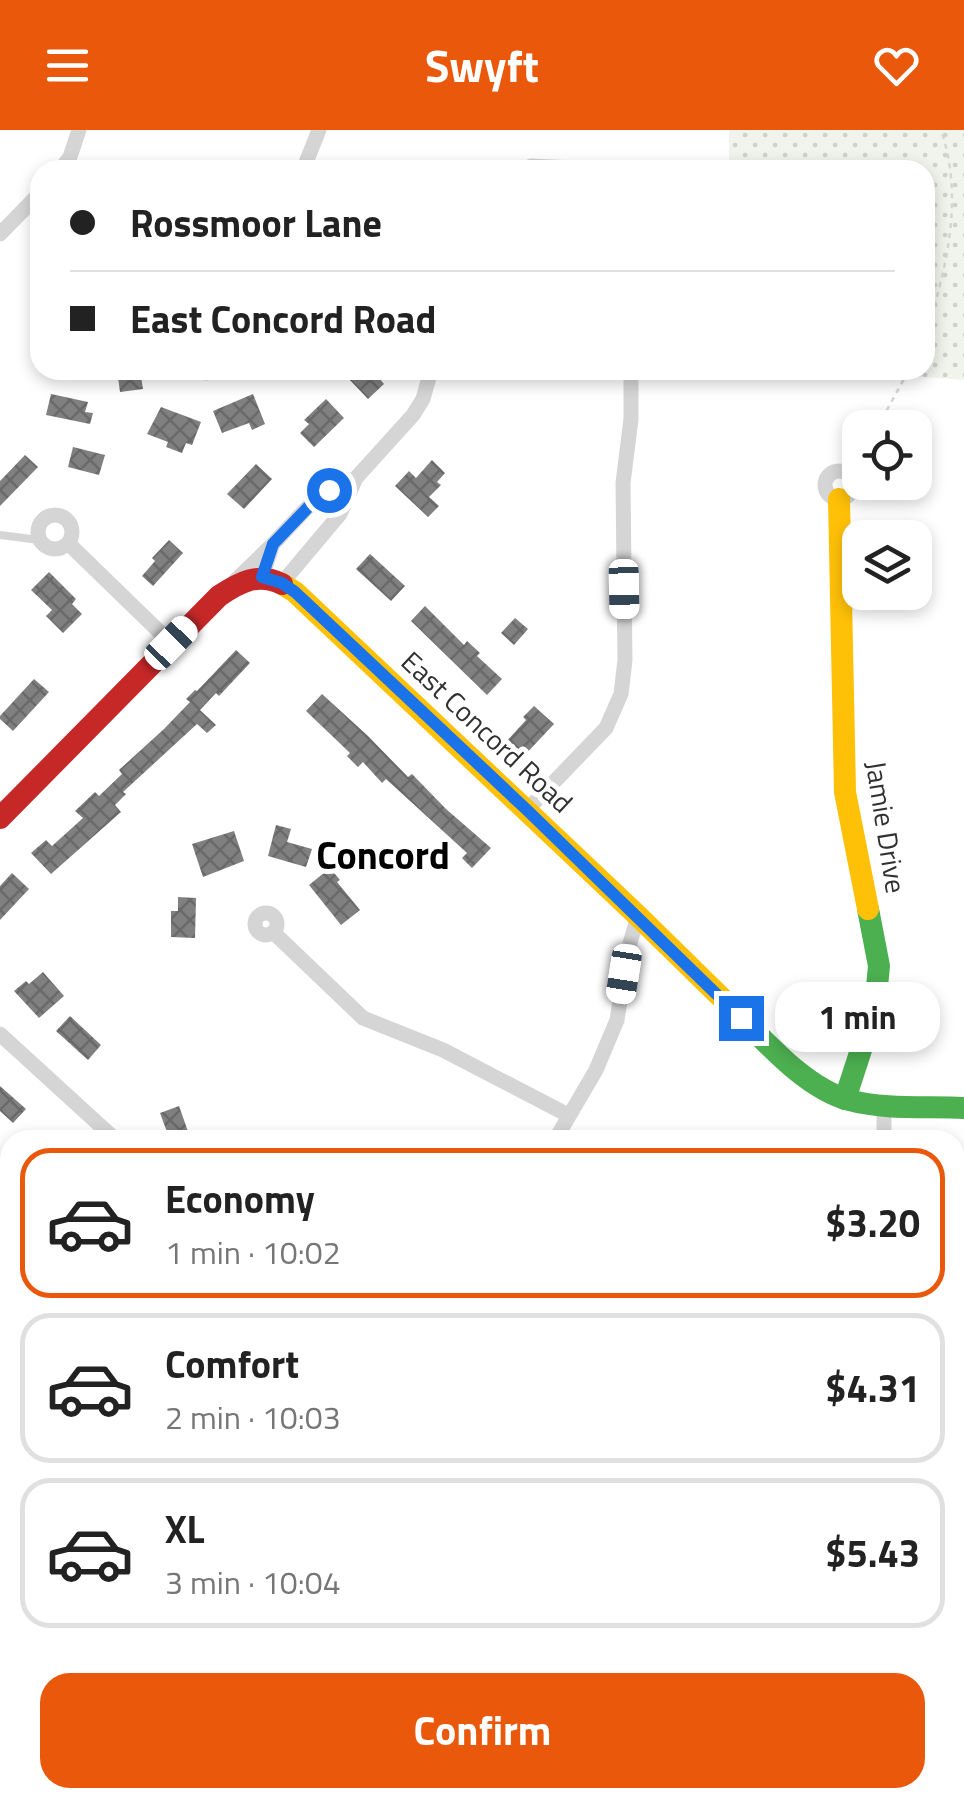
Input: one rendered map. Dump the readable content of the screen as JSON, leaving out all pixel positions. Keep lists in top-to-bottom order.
{
  "streets": {
    "street": ["East Concord Road", "Jamie Drive"]
  },
  "crossings": [
    ["East Concord Road", "Jamie Drive"]
  ],
  "districts": ["Concord"],
  "page": {
    "header": "Swyft",
    "banner": ["Rossmoor Lane", "East Concord Road"],
    "bubble": "1 min",
    "list": [
      {
        "name": "Economy",
        "note": "1 min · 10:02",
        "value": "$3.20"
      },
      {
        "name": "Comfort",
        "note": "2 min · 10:03",
        "value": "$4.31"
      },
      {
        "name": "XL",
        "note": "3 min · 10:04",
        "value": "$5.43"
      }
    ],
    "buttons": "Confirm"
  }
}
